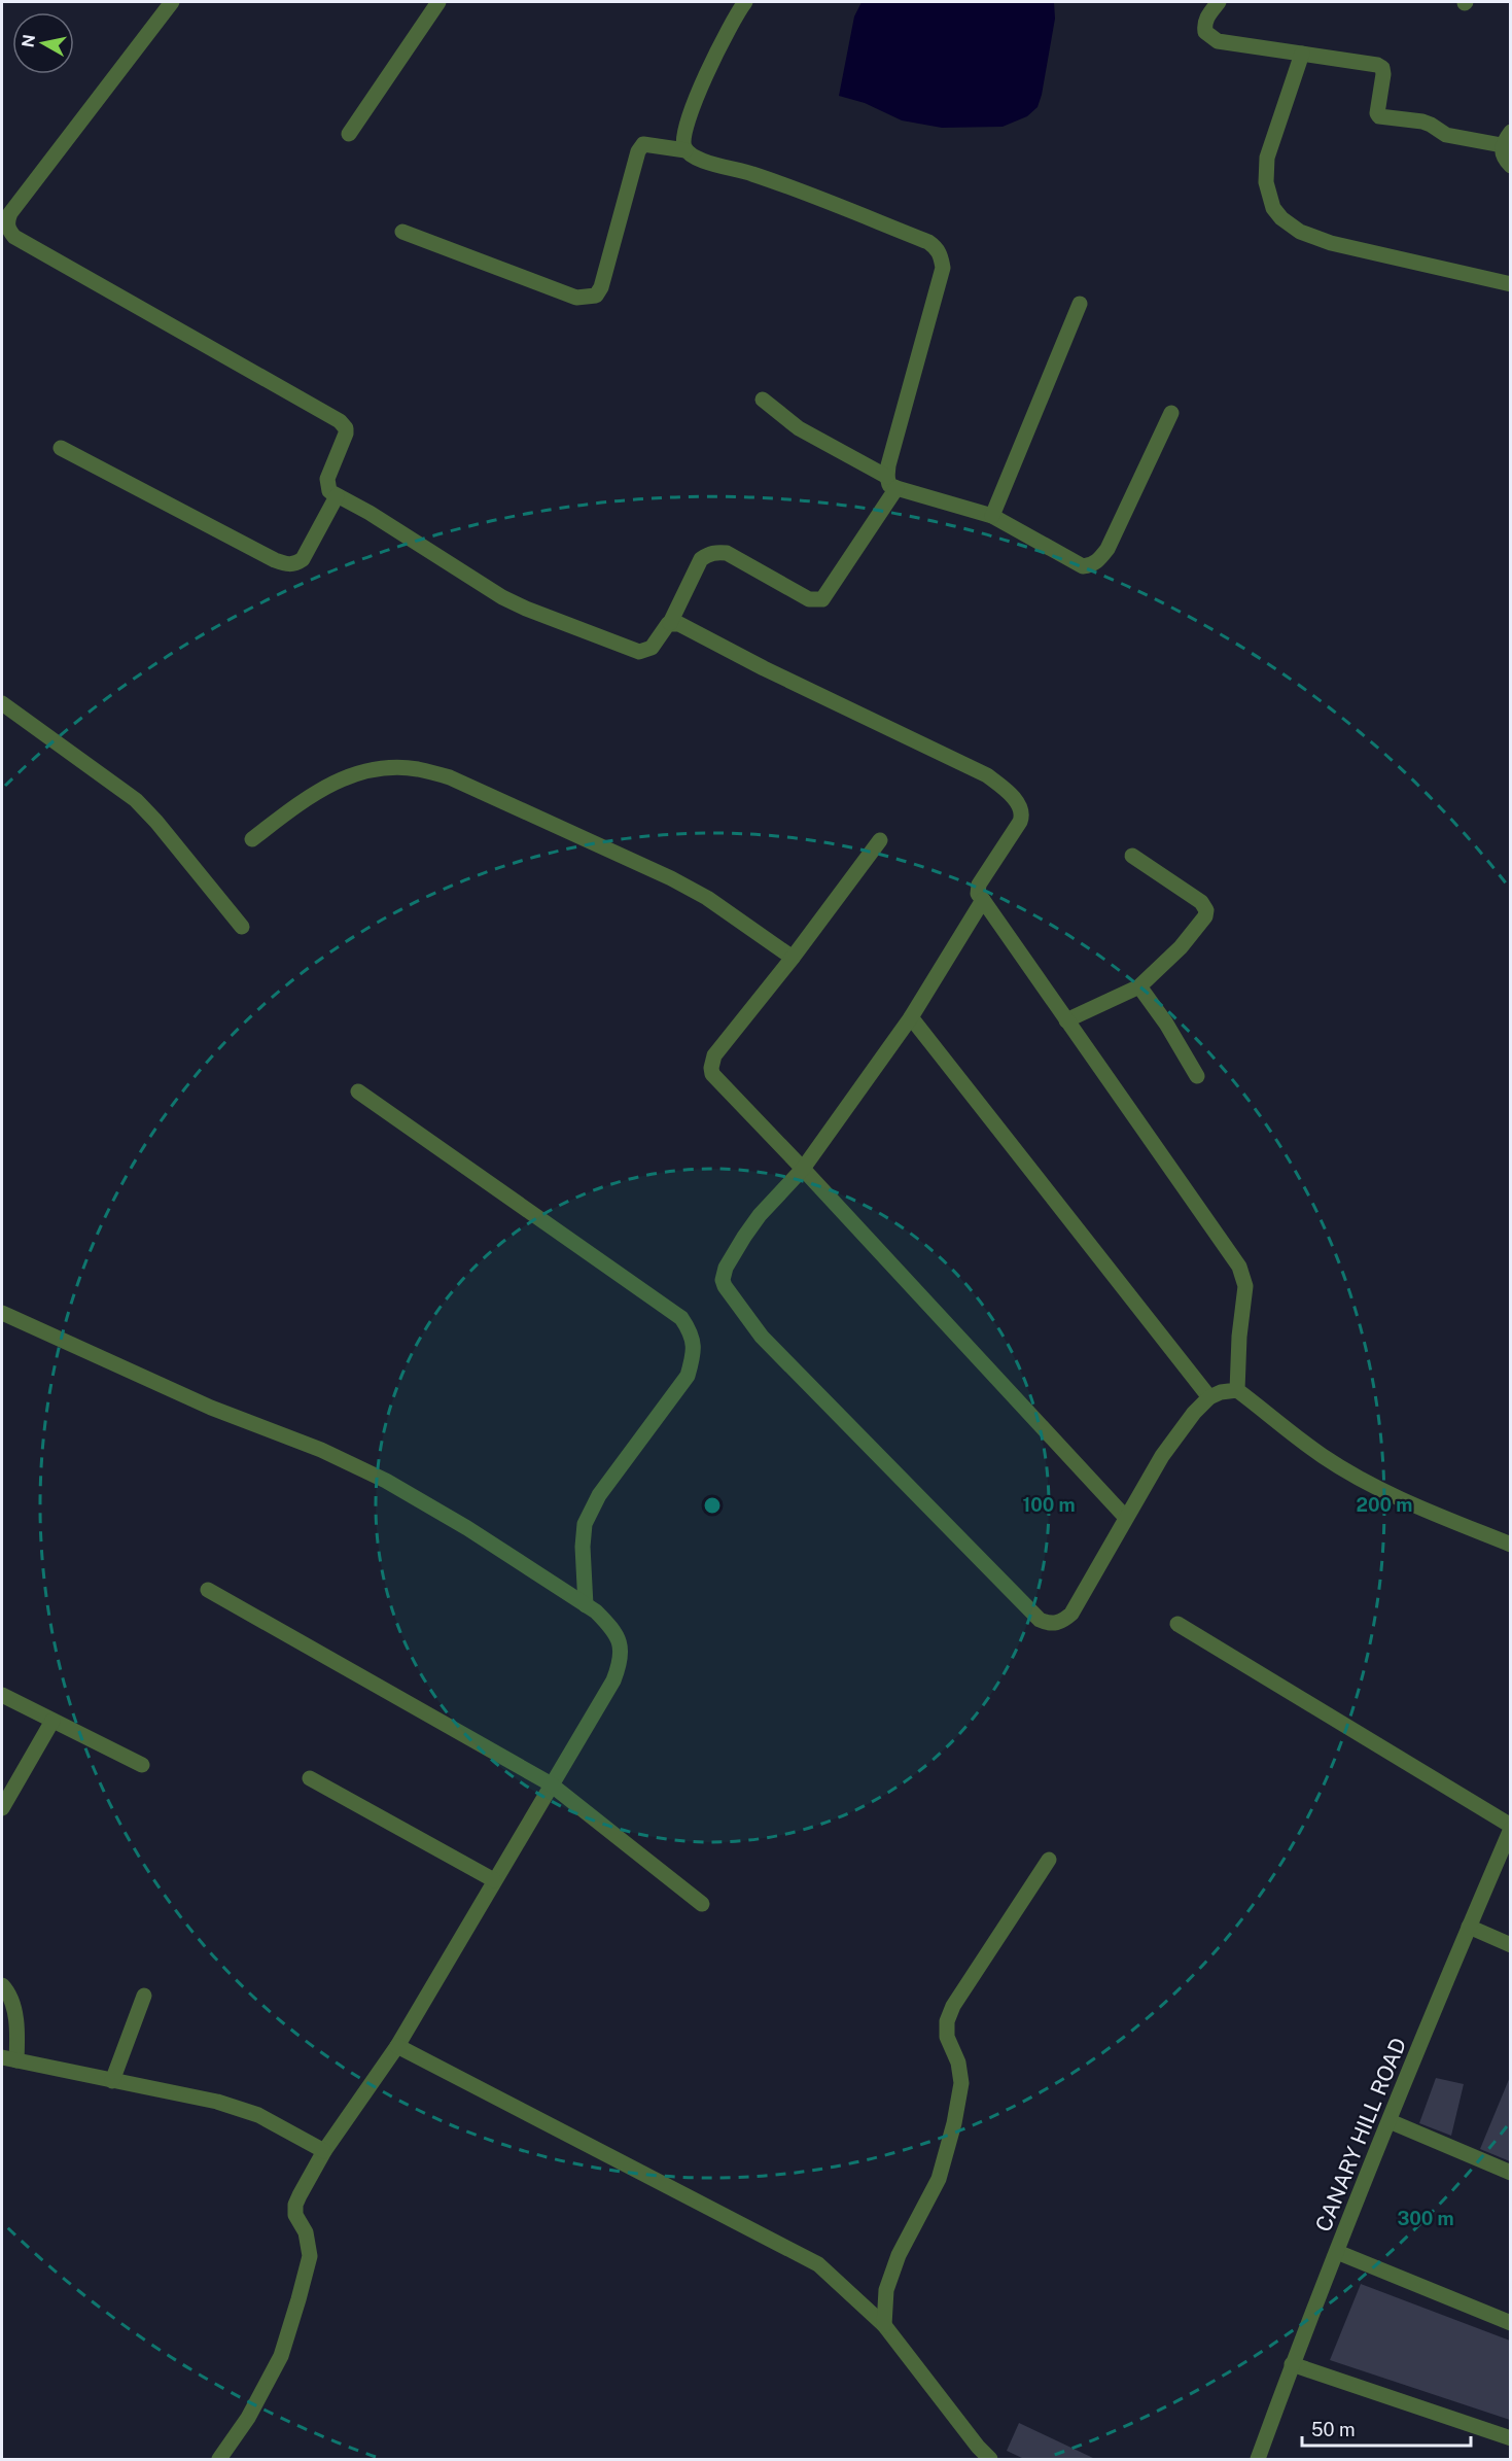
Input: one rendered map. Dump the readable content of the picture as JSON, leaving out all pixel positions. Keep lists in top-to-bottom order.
{
  "streets": {
    "street": ["CANARY HILL ROAD"]
  },
  "scale_bar": "50 m",
  "north": "left",
  "rings": ["100 m", "200 m", "300 m"]
}
